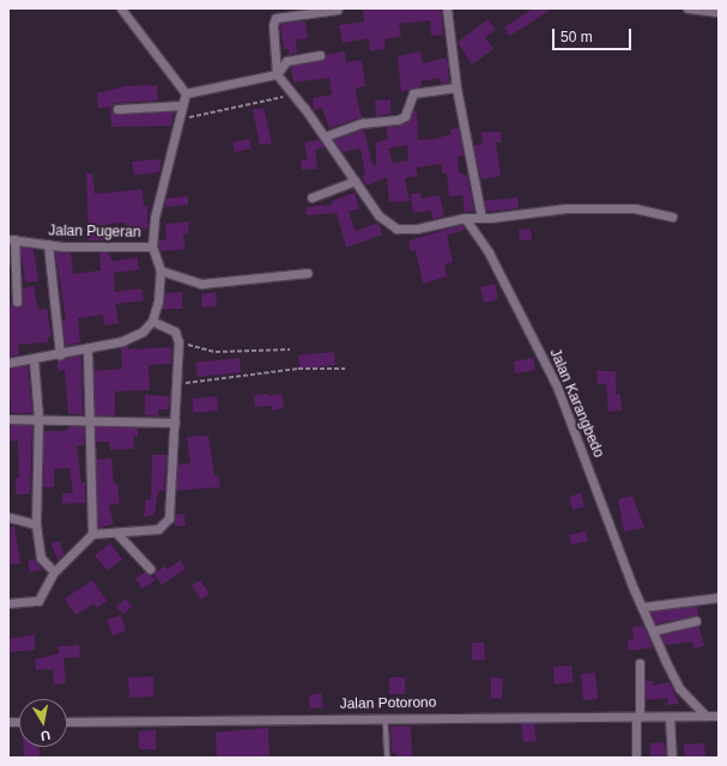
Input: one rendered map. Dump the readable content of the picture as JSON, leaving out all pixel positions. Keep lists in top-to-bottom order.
{
  "streets": {
    "street": ["Jalan Pugeran", "Jalan Karangbedo", "Jalan Potorono"]
  },
  "crossings": [
    ["Jalan Karangbedo", "Jalan Potorono"]
  ],
  "scale_bar": "50 m",
  "north": "bottom"
}
